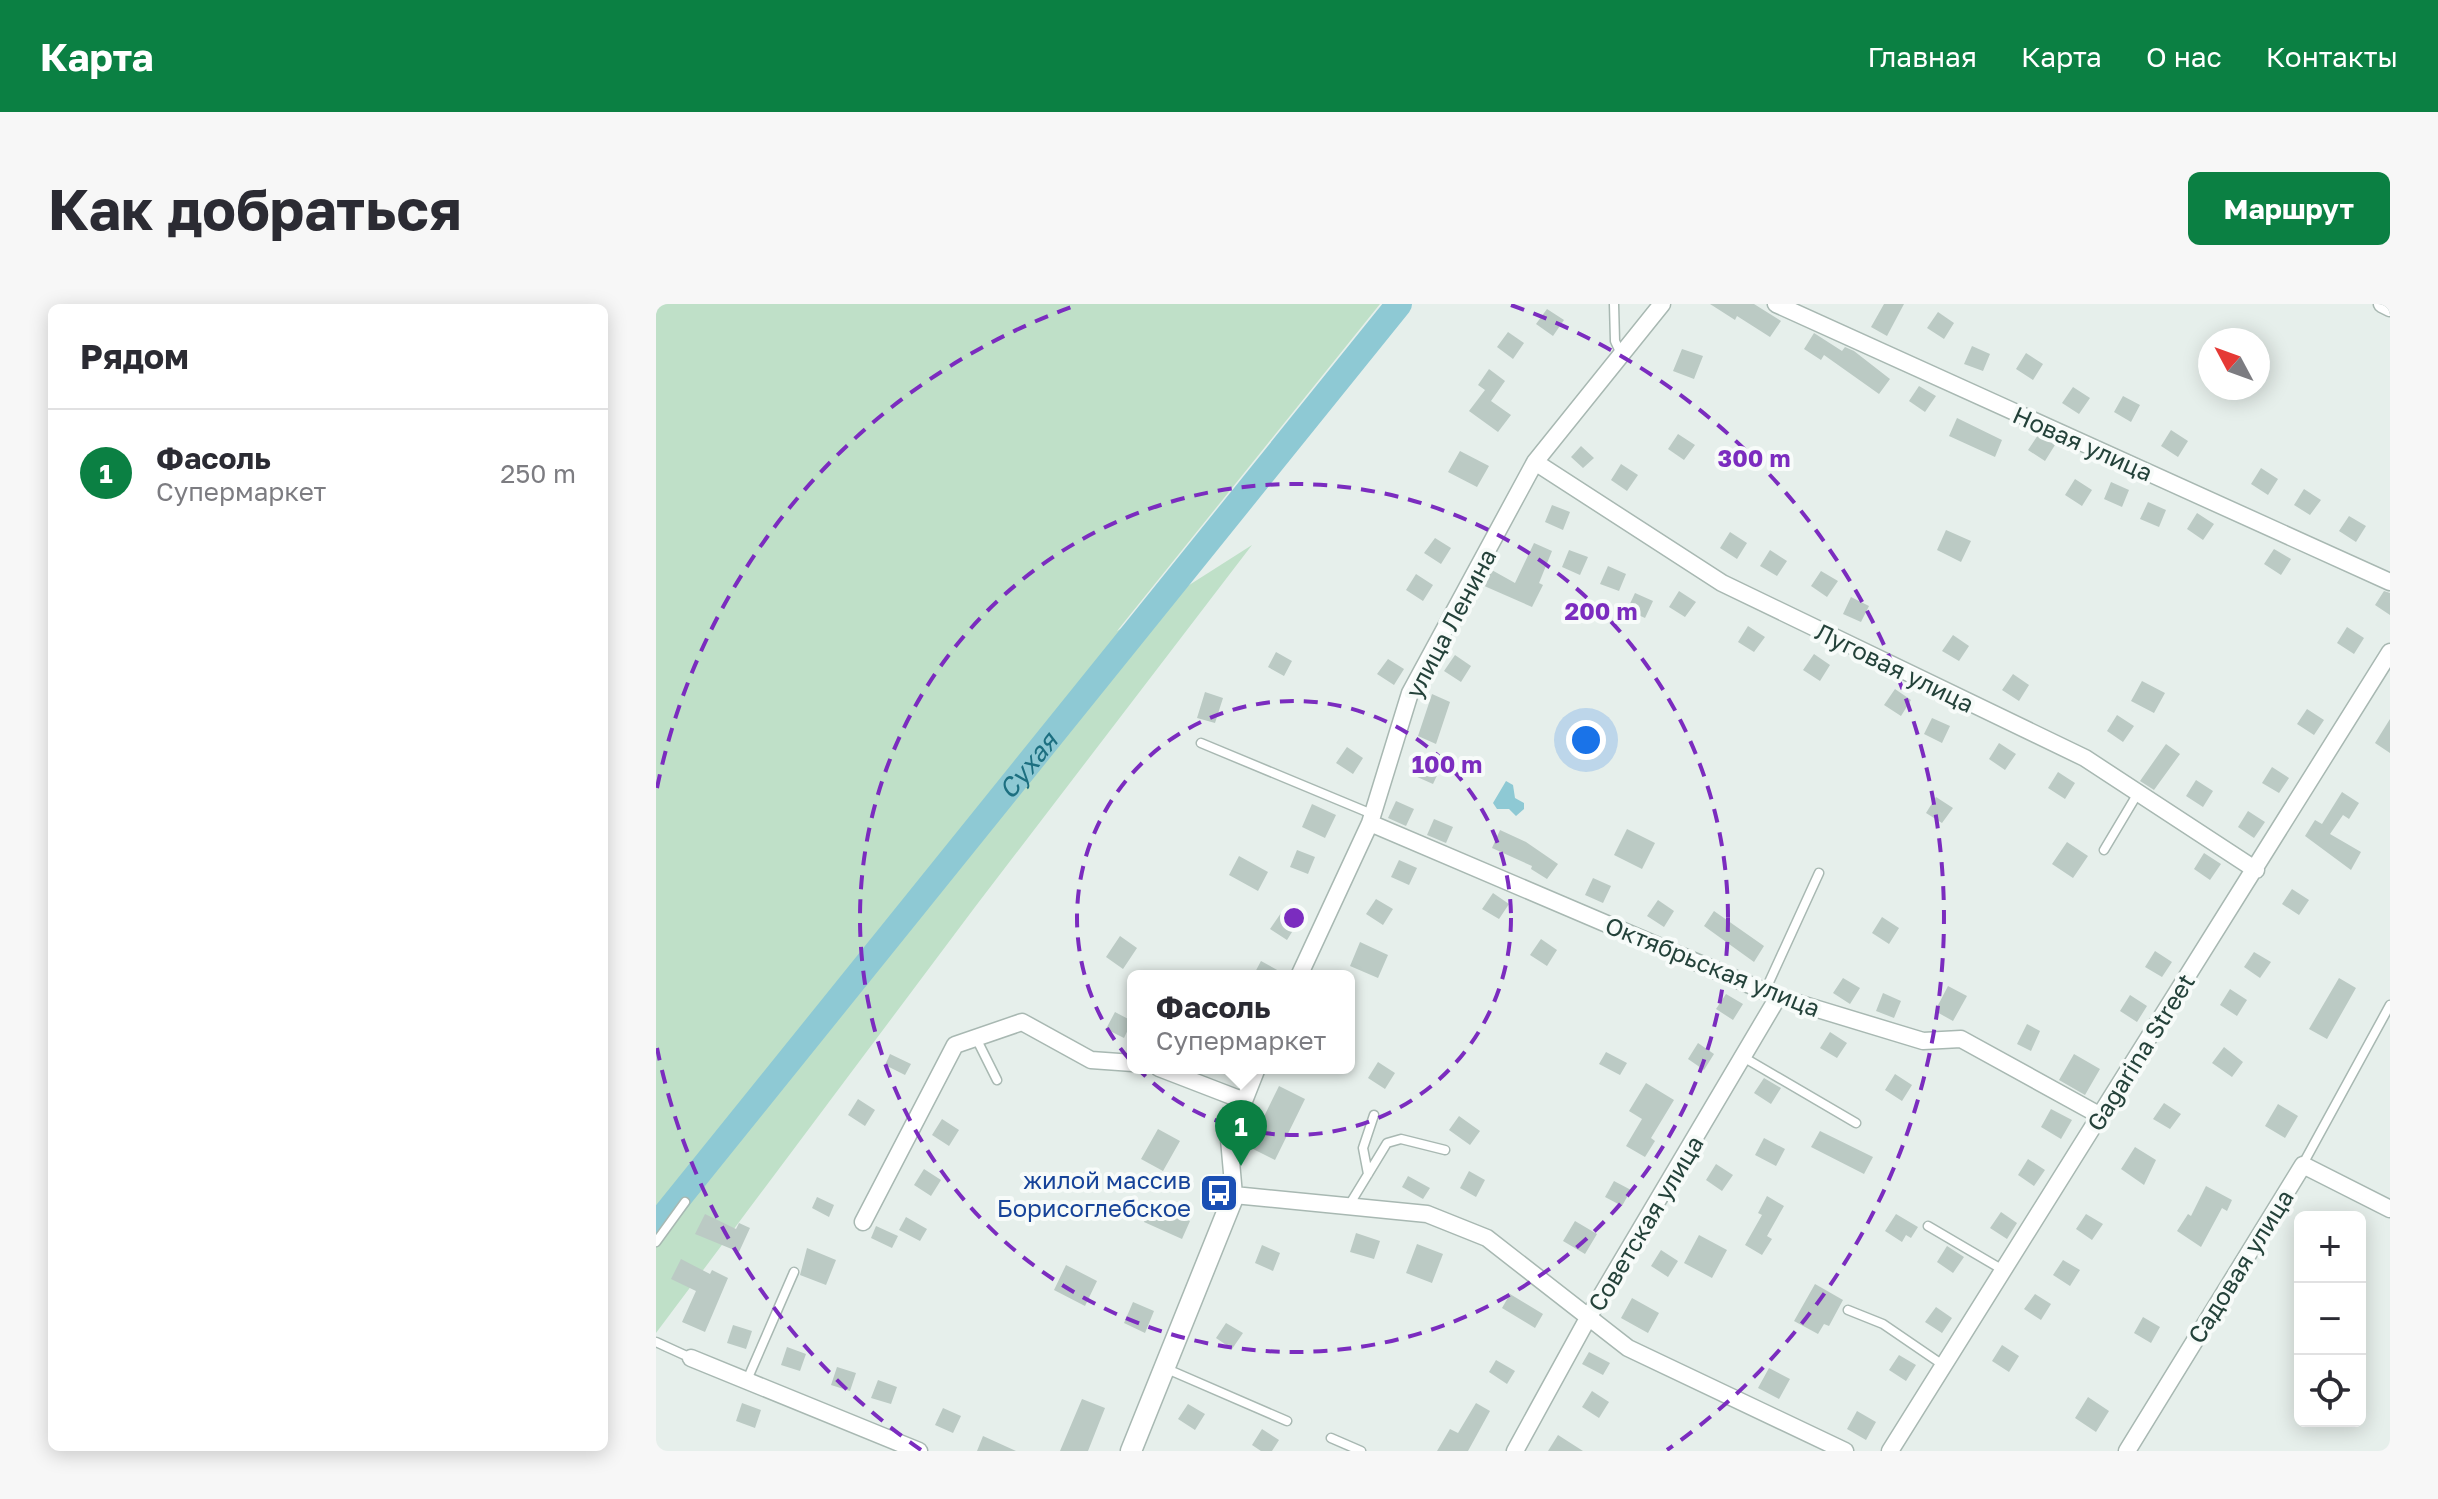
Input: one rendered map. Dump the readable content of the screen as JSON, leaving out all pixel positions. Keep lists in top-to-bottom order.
{
  "streets": {
    "street": [
      "Новая улица",
      "улица Ленина",
      "Луговая улица",
      "Октябрьская улица",
      "Gagarina Street",
      "Советская улица",
      "Садовая улица"
    ]
  },
  "crossings": [
    ["улица Ленина", "Луговая улица"],
    ["улица Ленина", "Октябрьская улица"],
    ["Луговая улица", "Gagarina Street"],
    ["Октябрьская улица", "Gagarina Street"],
    ["Октябрьская улица", "Советская улица"]
  ],
  "water": ["Сухая"],
  "places": {
    "bus stop": ["жилой массив Борисоглебское"]
  },
  "north": "top left",
  "page": {
    "header": "Карта",
    "nav": [
      "Главная",
      "Карта",
      "О нас",
      "Контакты"
    ],
    "buttons": "Маршрут",
    "title": "Как добраться",
    "heading": "Рядом",
    "list": [
      {
        "mark": "1",
        "name": "Фасоль",
        "note": "Супермаркет",
        "value": "250 m"
      }
    ],
    "popup": ["Фасоль", "Супермаркет"],
    "pins": "1",
    "map_buttons": ["+", "−"]
  },
  "rings": ["300 m", "200 m", "100 m"]
}
